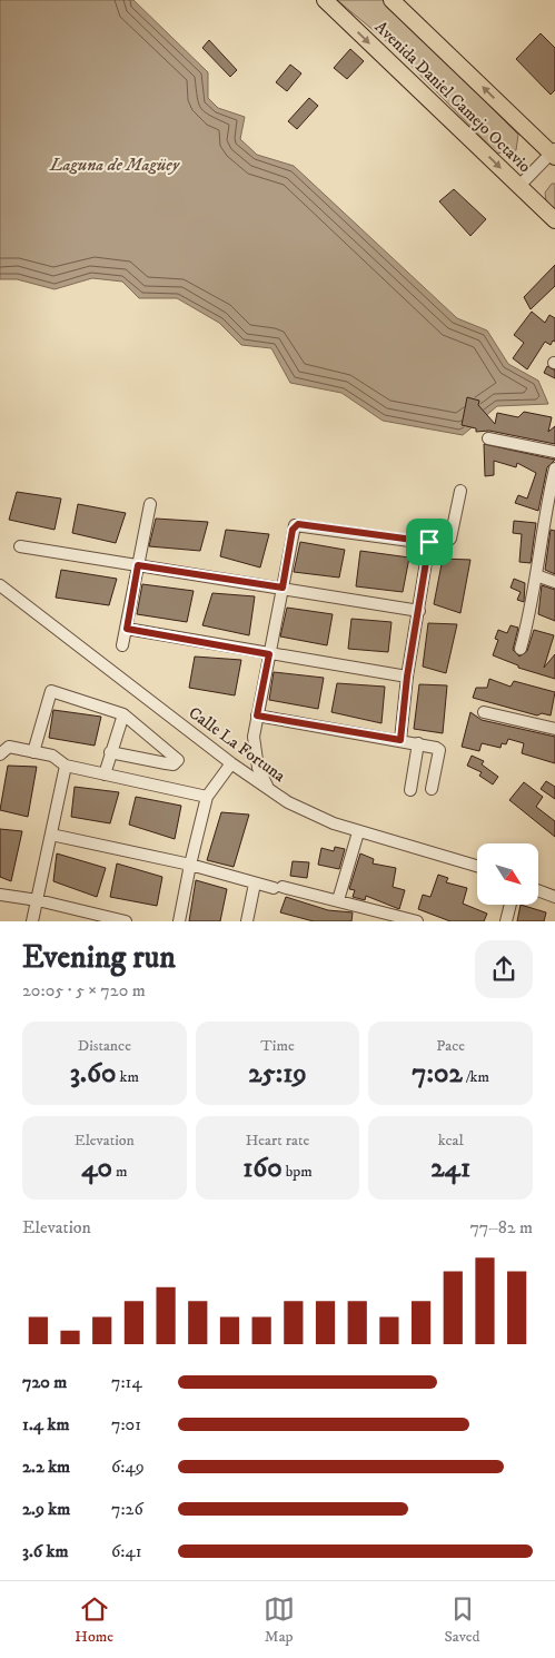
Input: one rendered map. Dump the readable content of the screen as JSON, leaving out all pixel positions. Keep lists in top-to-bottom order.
{
  "streets": {
    "main road": ["Avenida Daniel Camejo Octavio"],
    "street": ["Calle La Fortuna"]
  },
  "water": ["Laguna de Magüey"],
  "north": "bottom right",
  "page": {
    "heading": ["Evening run", "20:05 · 5 × 720 m"],
    "stats": [
      ["Distance", "3.60 km"],
      ["Time", "25:19"],
      ["Pace", "7:02 /km"],
      ["Elevation", "40 m"],
      ["Heart rate", "160 bpm"],
      ["kcal", "241"]
    ],
    "chart": ["Elevation", "77–82 m"],
    "list": [
      {
        "name": "720 m",
        "note": "7:14"
      },
      {
        "name": "1.4 km",
        "note": "7:01"
      },
      {
        "name": "2.2 km",
        "note": "6:49"
      },
      {
        "name": "2.9 km",
        "note": "7:26"
      },
      {
        "name": "3.6 km",
        "note": "6:41"
      }
    ],
    "tabs": ["Home", "Map", "Saved"]
  }
}
